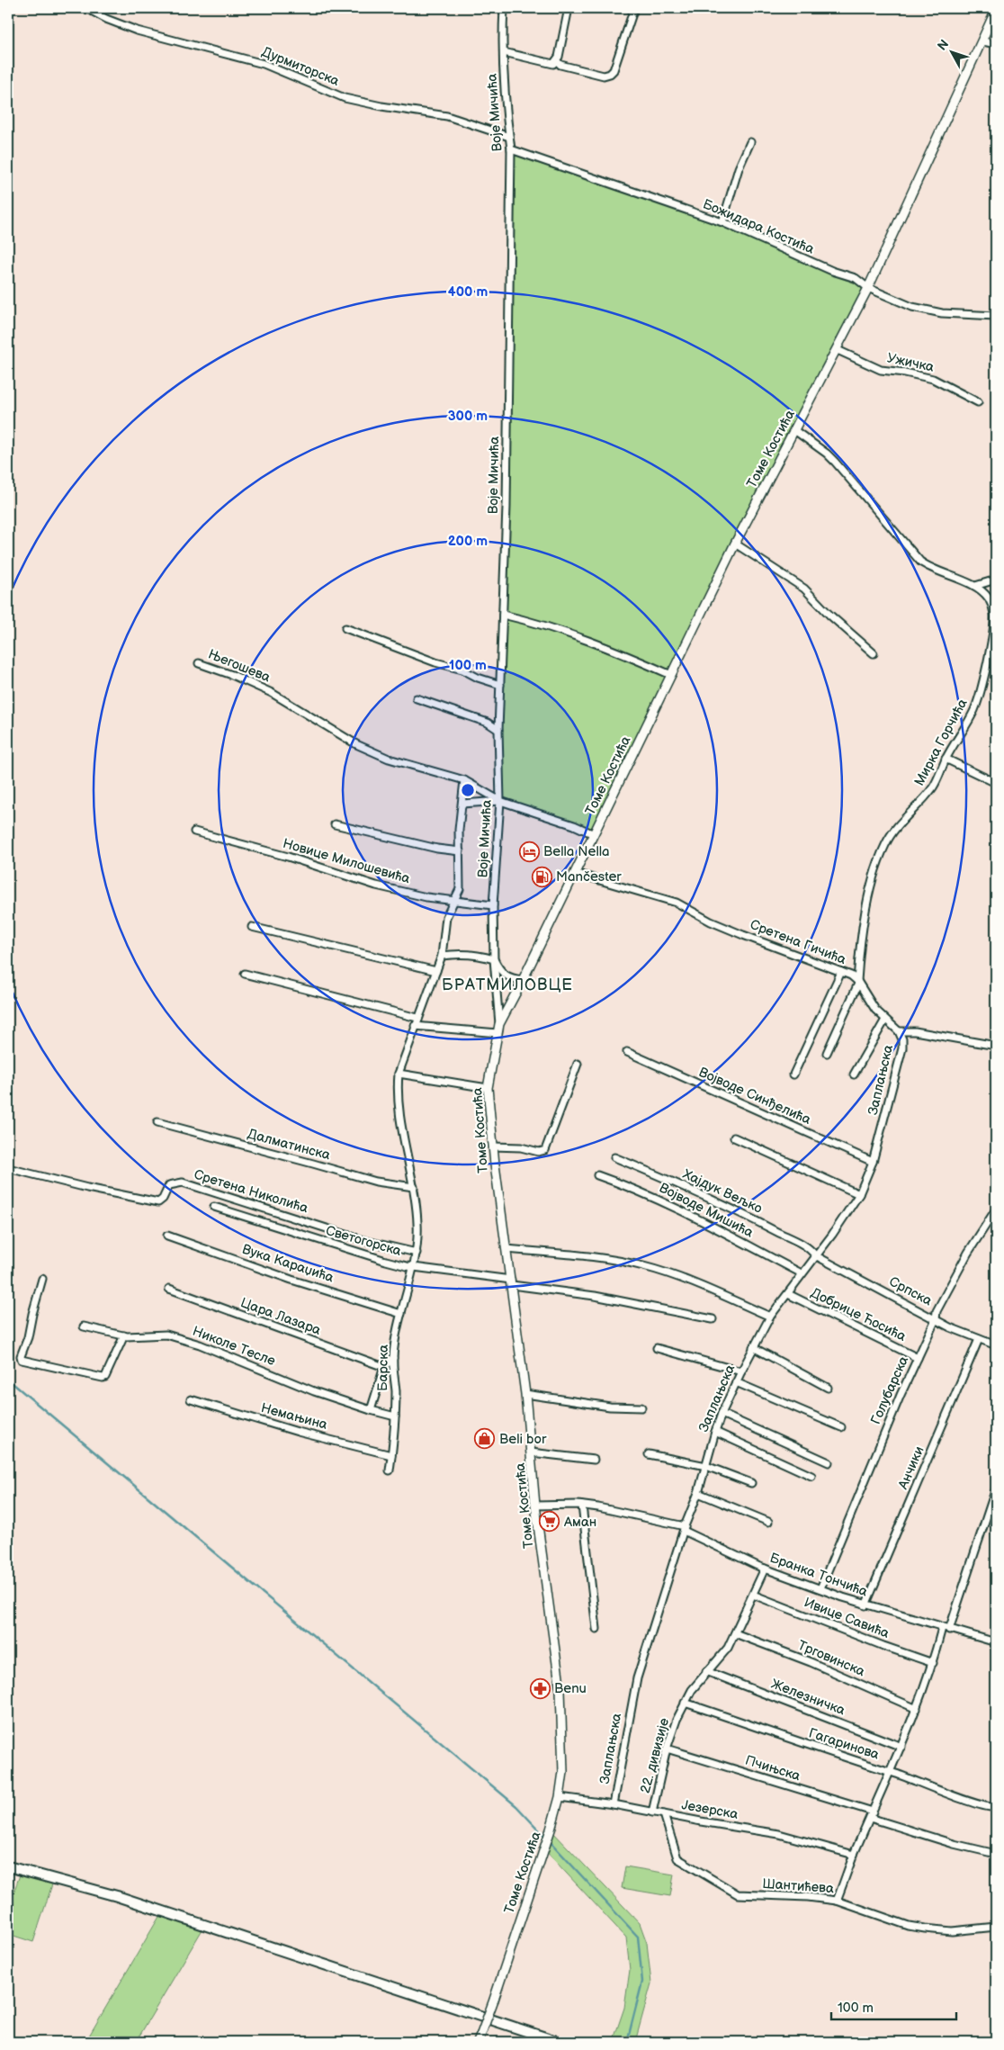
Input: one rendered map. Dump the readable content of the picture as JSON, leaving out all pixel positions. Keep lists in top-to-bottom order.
{
  "streets": {
    "street": [
      "Дурмиторска",
      "Воје Мичића",
      "Божидара Костића",
      "Ужичка",
      "Томе Костића",
      "Његошева",
      "Мирка Горчића",
      "Новице Милошевића",
      "Сретена Гичића",
      "Заплањска",
      "Војводе Синђелића",
      "Далматинска",
      "Сретена Николића",
      "Хајдук Вељко",
      "Војводе Мишића",
      "Светогорска",
      "Вука Караџића",
      "Српска",
      "Добрице Ћосића",
      "Цара Лазара",
      "Николе Тесле",
      "Барска",
      "Голубарска",
      "Немањина",
      "Анчики",
      "Бранка Тончића",
      "Ивице Савића",
      "Трговинска",
      "Железничка",
      "Гагаринова",
      "22. дивизије",
      "Пчињска",
      "Језерска",
      "Шантићева"
    ]
  },
  "crossings": [
    ["Дурмиторска", "Воје Мичића"],
    ["Воје Мичића", "Божидара Костића"],
    ["Воје Мичића", "Томе Костића"],
    ["Воје Мичића", "Његошева"],
    ["Воје Мичића", "Новице Милошевића"],
    ["Воје Мичића", "Далматинска"],
    ["Воје Мичића", "Сретена Николића"],
    ["Воје Мичића", "Светогорска"],
    ["Воје Мичића", "Барска"],
    ["Божидара Костића", "Томе Костића"],
    ["Ужичка", "Томе Костића"],
    ["Томе Костића", "Сретена Гичића"],
    ["Томе Костића", "Светогорска"],
    ["Томе Костића", "Бранка Тончића"],
    ["Томе Костића", "Језерска"],
    ["Мирка Горчића", "Сретена Гичића"],
    ["Сретена Гичића", "Заплањска"],
    ["Заплањска", "Војводе Синђелића"],
    ["Заплањска", "Хајдук Вељко"],
    ["Заплањска", "Војводе Мишића"],
    ["Заплањска", "Српска"],
    ["Заплањска", "Добрице Ћосића"],
    ["Заплањска", "Бранка Тончића"],
    ["Заплањска", "Језерска"],
    ["Хајдук Вељко", "Српска"],
    ["Светогорска", "Барска"],
    ["Вука Караџића", "Барска"],
    ["Српска", "Голубарска"],
    ["Српска", "Анчики"],
    ["Добрице Ћосића", "Голубарска"],
    ["Николе Тесле", "Барска"],
    ["Барска", "Немањина"],
    ["Голубарска", "Бранка Тончића"],
    ["Анчики", "Бранка Тончића"],
    ["Бранка Тончића", "22. дивизије"],
    ["Ивице Савића", "22. дивизије"],
    ["Трговинска", "22. дивизије"],
    ["Железничка", "22. дивизије"],
    ["Гагаринова", "22. дивизије"],
    ["22. дивизије", "Пчињска"],
    ["22. дивизије", "Језерска"],
    ["Језерска", "Шантићева"]
  ],
  "districts": ["БРАТМИЛОВЦЕ"],
  "places": {
    "hotel": ["Bella Nella"],
    "fuel station": ["Mančester"],
    "shop": ["Beli bor"],
    "supermarket": ["Аман"],
    "pharmacy": ["Benu"]
  },
  "scale_bar": "100 m",
  "north": "top left",
  "rings": [
    "400 m",
    "300 m",
    "200 m",
    "100 m"
  ]
}
